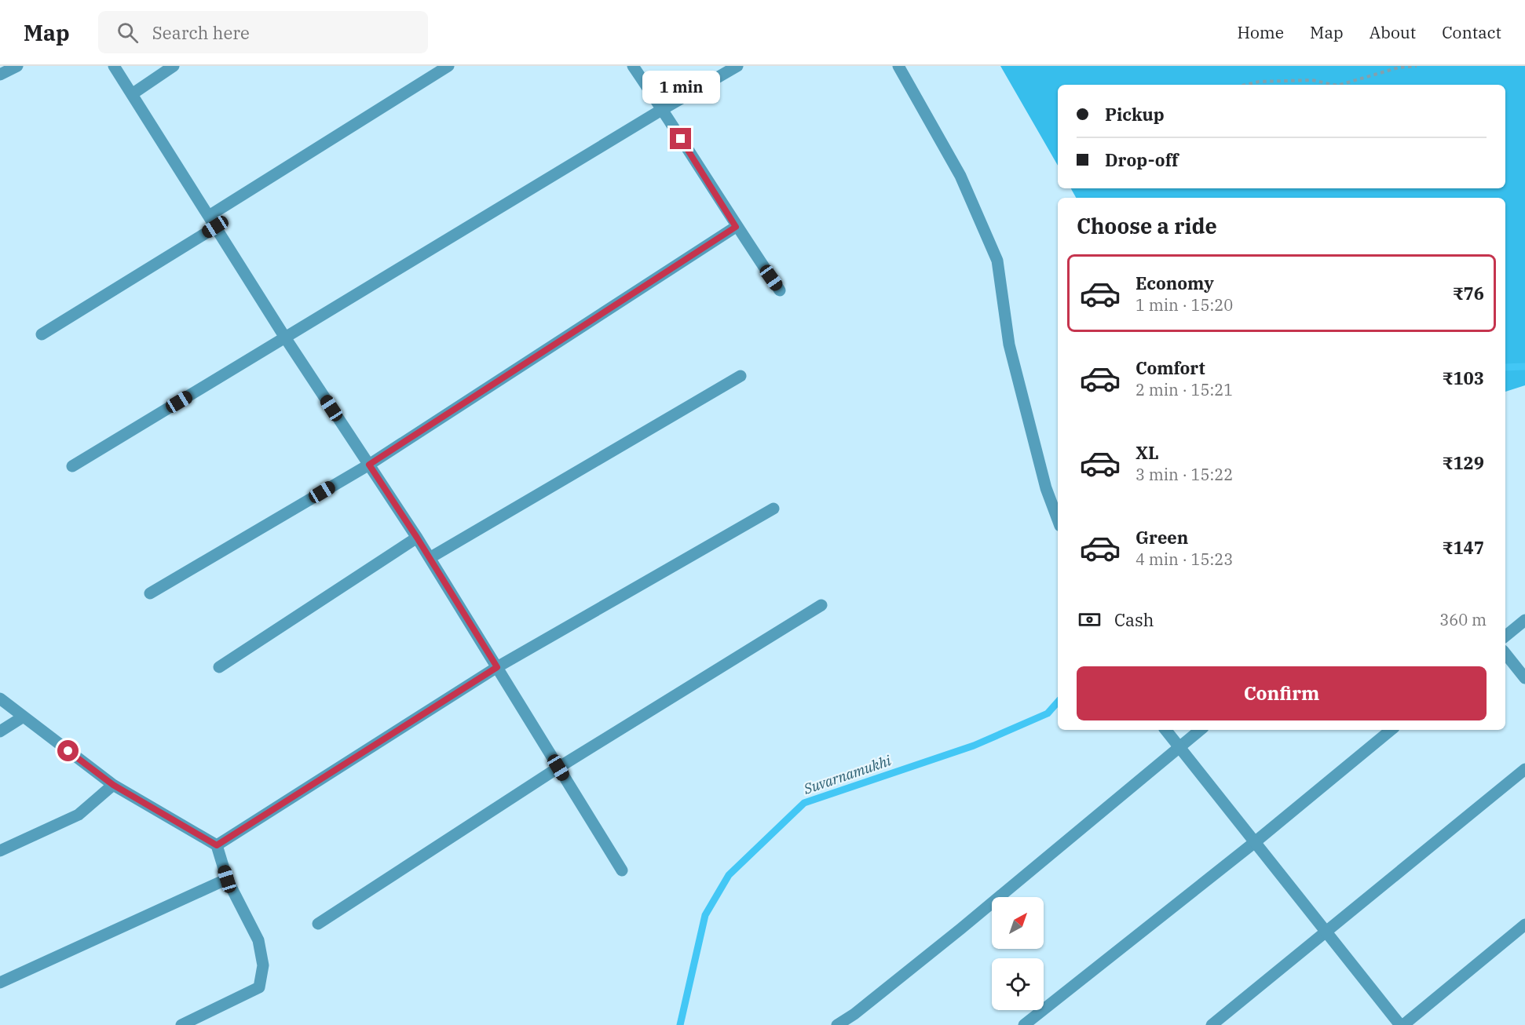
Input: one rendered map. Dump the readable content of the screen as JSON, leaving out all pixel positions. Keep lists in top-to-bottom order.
{
  "water": ["Suvarnamukhi"],
  "north": "top right",
  "page": {
    "header": "Map",
    "search": "Search here",
    "nav": [
      "Home",
      "Map",
      "About",
      "Contact"
    ],
    "bubble": "1 min",
    "banner": ["Pickup", "Drop-off"],
    "heading": "Choose a ride",
    "list": [
      {
        "name": "Economy",
        "note": "1 min · 15:20",
        "value": "₹76"
      },
      {
        "name": "Comfort",
        "note": "2 min · 15:21",
        "value": "₹103"
      },
      {
        "name": "XL",
        "note": "3 min · 15:22",
        "value": "₹129"
      },
      {
        "name": "Green",
        "note": "4 min · 15:23",
        "value": "₹147"
      }
    ],
    "pay": ["Cash", "360 m"],
    "buttons": "Confirm"
  }
}
